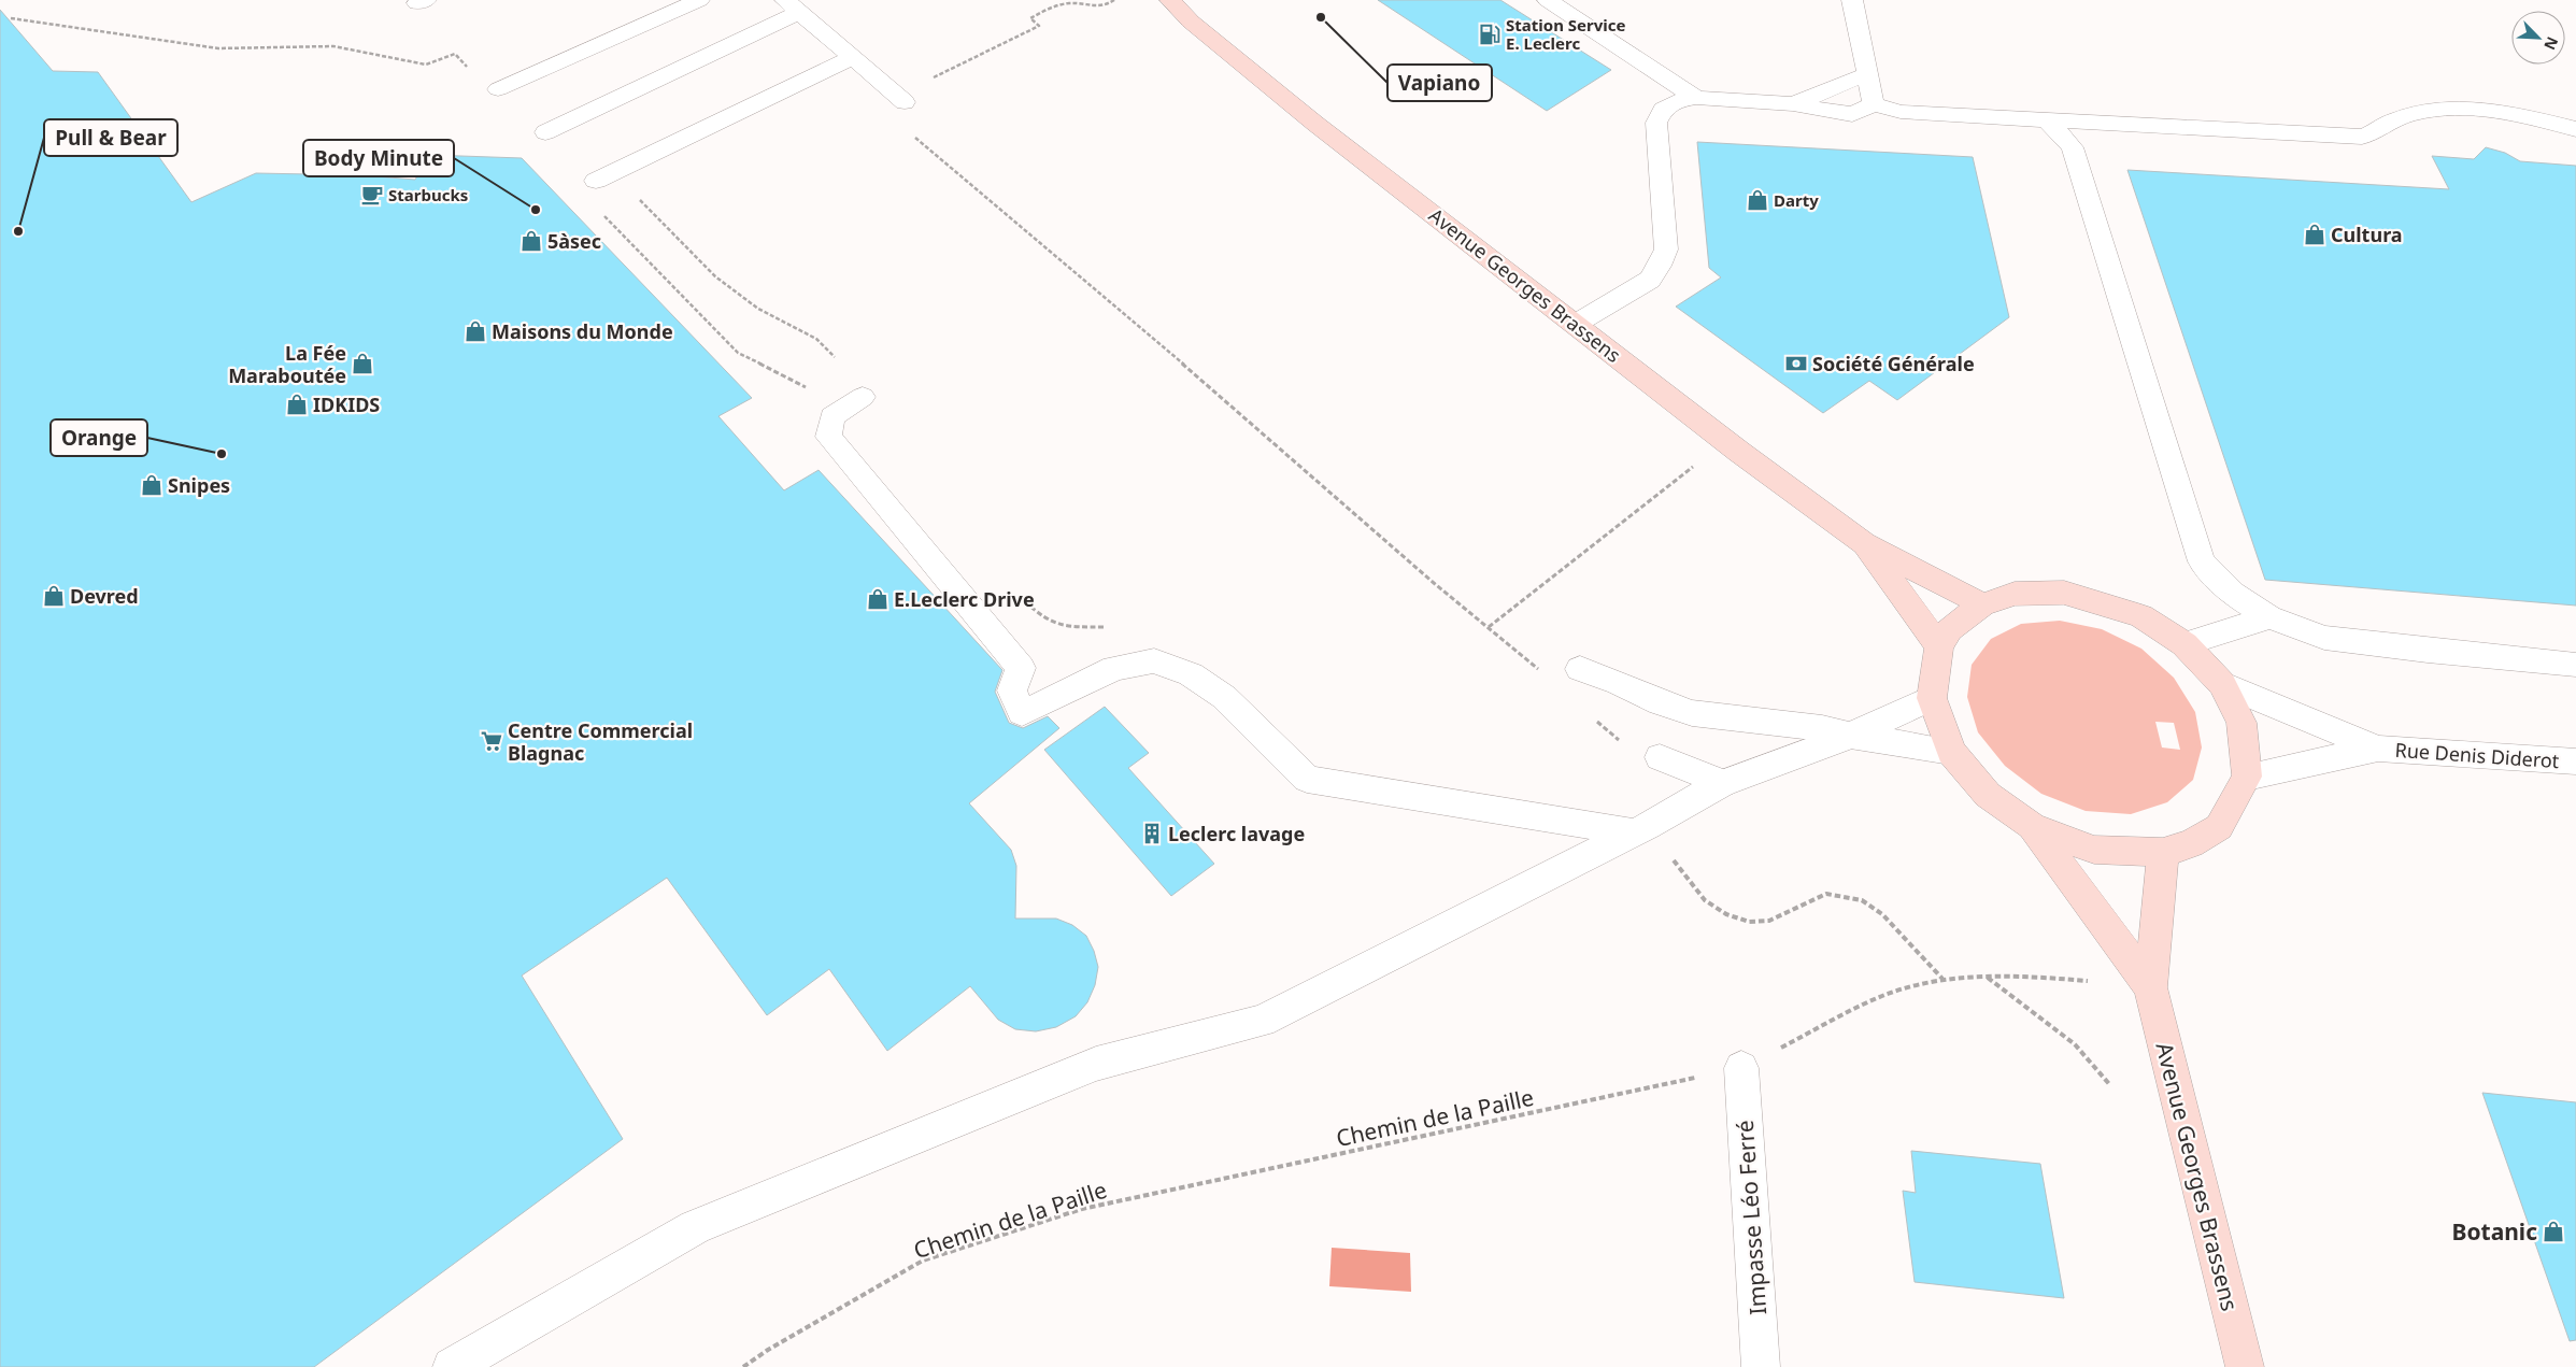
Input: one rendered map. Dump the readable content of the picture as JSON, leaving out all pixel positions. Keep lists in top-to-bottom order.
{
  "streets": {
    "street": ["Avenue Georges Brassens", "Rue Denis Diderot", "Impasse Léo Ferré"],
    "path": ["Chemin de la Paille"]
  },
  "crossings": [
    ["Avenue Georges Brassens", "Chemin de la Paille"],
    ["Chemin de la Paille", "Impasse Léo Ferré"]
  ],
  "places": {
    "other": [
      "Vapiano",
      "Body Minute",
      "Pull & Bear",
      "Orange"
    ],
    "fuel station": ["Station Service E. Leclerc"],
    "cafe": ["Starbucks"],
    "shop": [
      "Darty",
      "Cultura",
      "5àsec",
      "Maisons du Monde",
      "La Fée Maraboutée",
      "IDKIDS",
      "Snipes",
      "Devred",
      "E.Leclerc Drive",
      "Botanic"
    ],
    "bank": ["Société Générale"],
    "supermarket": ["Centre Commercial Blagnac"],
    "building": ["Leclerc lavage"]
  },
  "north": "bottom right"
}
